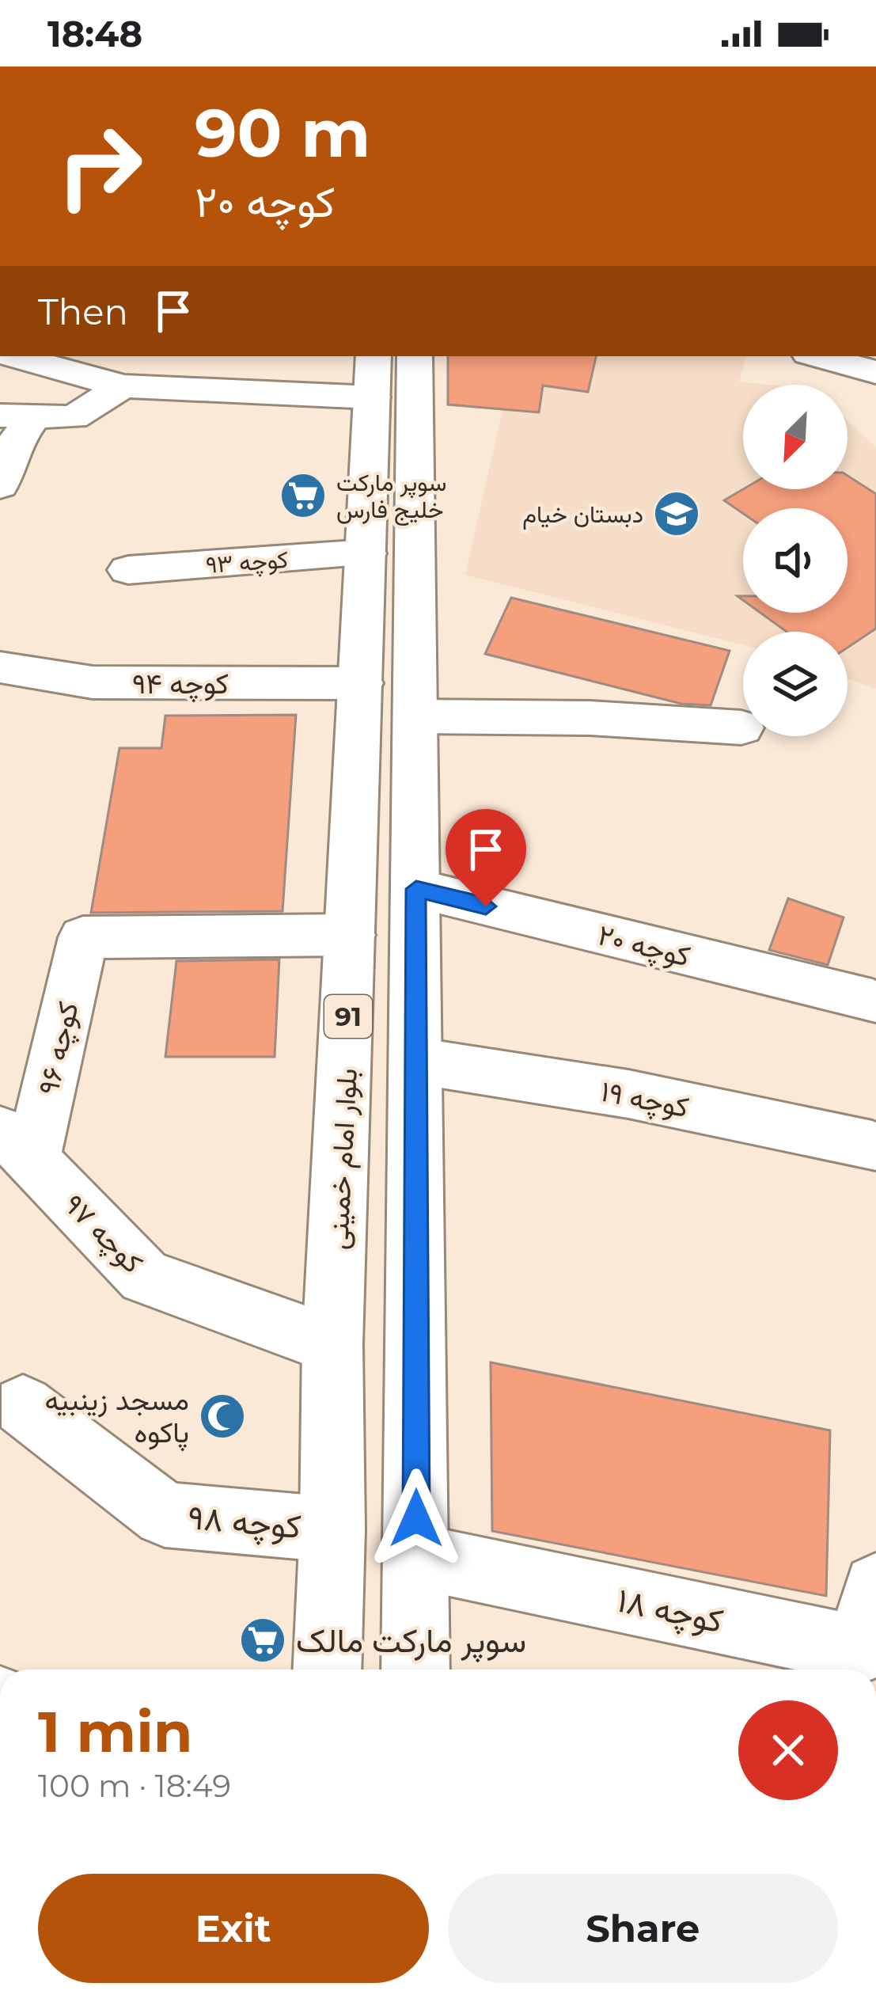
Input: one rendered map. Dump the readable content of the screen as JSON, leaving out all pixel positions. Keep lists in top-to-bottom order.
{
  "streets": {
    "street": [
      "کوچه ۹۳",
      "کوچه ۹۴",
      "کوچه ۲۰",
      "91",
      "کوچه ۹۶",
      "کوچه ۱۹",
      "بلوار امام خمینی",
      "کوچه ۹۷",
      "کوچه ۹۸",
      "کوچه ۱۸"
    ]
  },
  "crossings": [
    ["کوچه ۹۳", "بلوار امام خمینی"],
    ["کوچه ۹۴", "بلوار امام خمینی"],
    ["کوچه ۹۶", "بلوار امام خمینی"],
    ["کوچه ۹۶", "کوچه ۹۷"],
    ["بلوار امام خمینی", "کوچه ۹۷"],
    ["بلوار امام خمینی", "کوچه ۹۸"]
  ],
  "places": {
    "supermarket": ["سوپر مارکت خلیج فارس", "سوپر مارکت مالک"],
    "school or university": ["دبستان خیام"],
    "mosque": ["مسجد زینبیه پاکوه"]
  },
  "north": "bottom left",
  "page": {
    "status": "18:48",
    "turn": ["90 m", "کوچه ۲۰"],
    "then": "Then",
    "heading": ["1 min", "100 m · 18:49"],
    "buttons": ["Exit", "Share"]
  }
}
